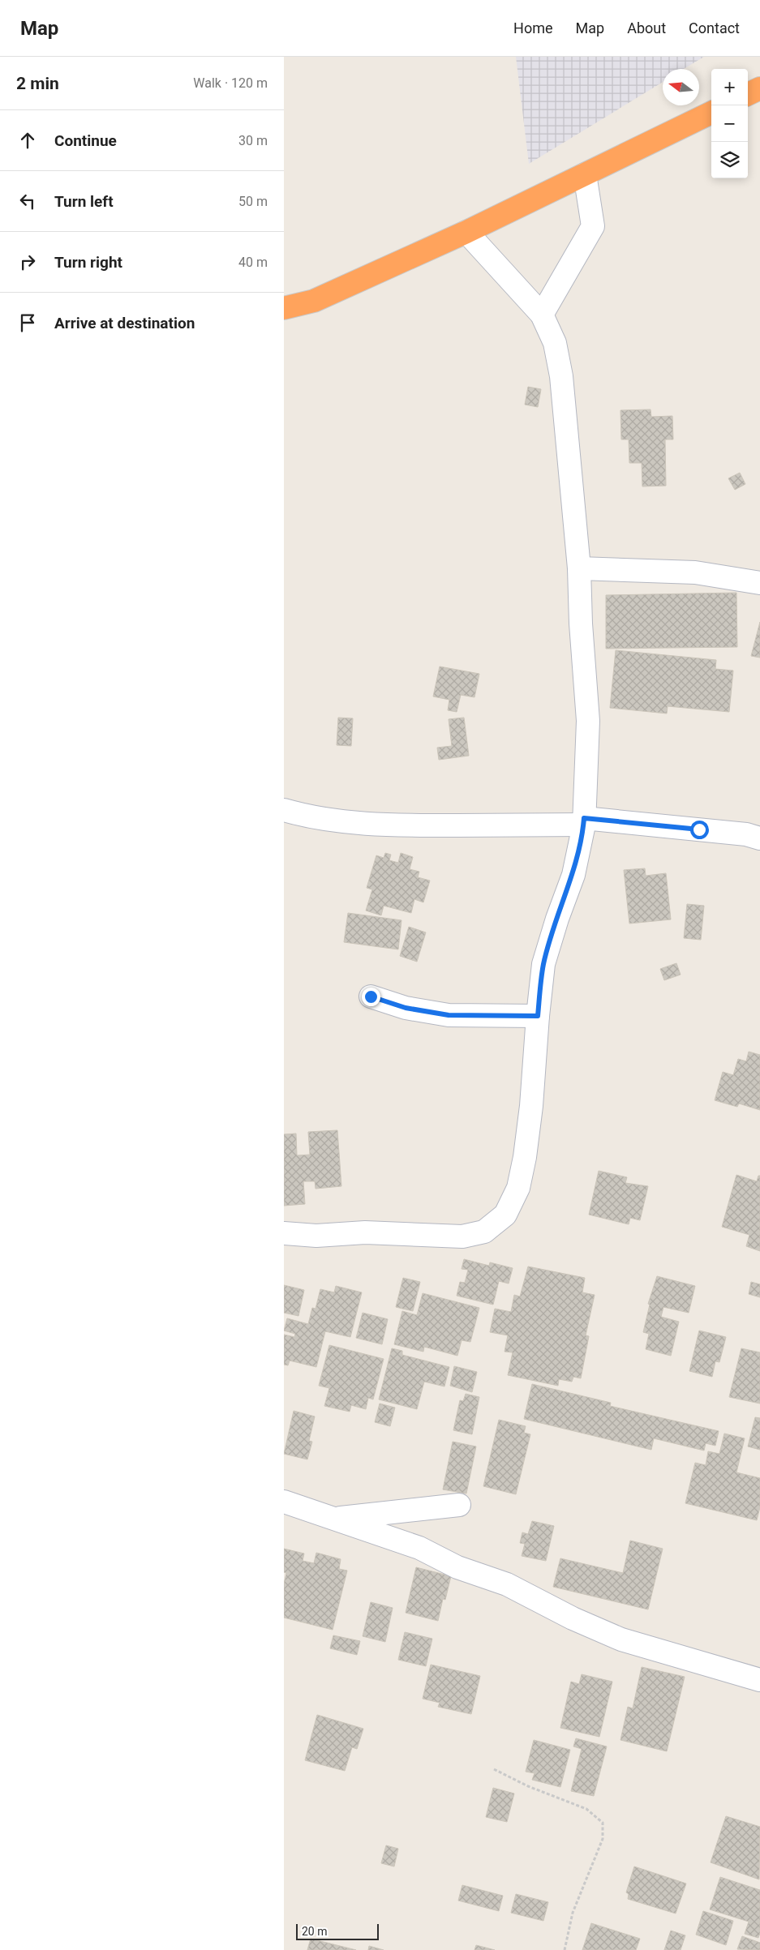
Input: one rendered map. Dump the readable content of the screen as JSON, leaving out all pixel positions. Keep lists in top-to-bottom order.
{
  "scale_bar": "20 m",
  "north": "left",
  "page": {
    "header": "Map",
    "nav": [
      "Home",
      "Map",
      "About",
      "Contact"
    ],
    "heading": ["2 min", "Walk · 120 m"],
    "map_buttons": ["+", "−"],
    "list": [
      ["Continue", "30 m"],
      ["Turn left", "50 m"],
      ["Turn right", "40 m"],
      "Arrive at destination"
    ],
    "scale": "20 m"
  }
}
